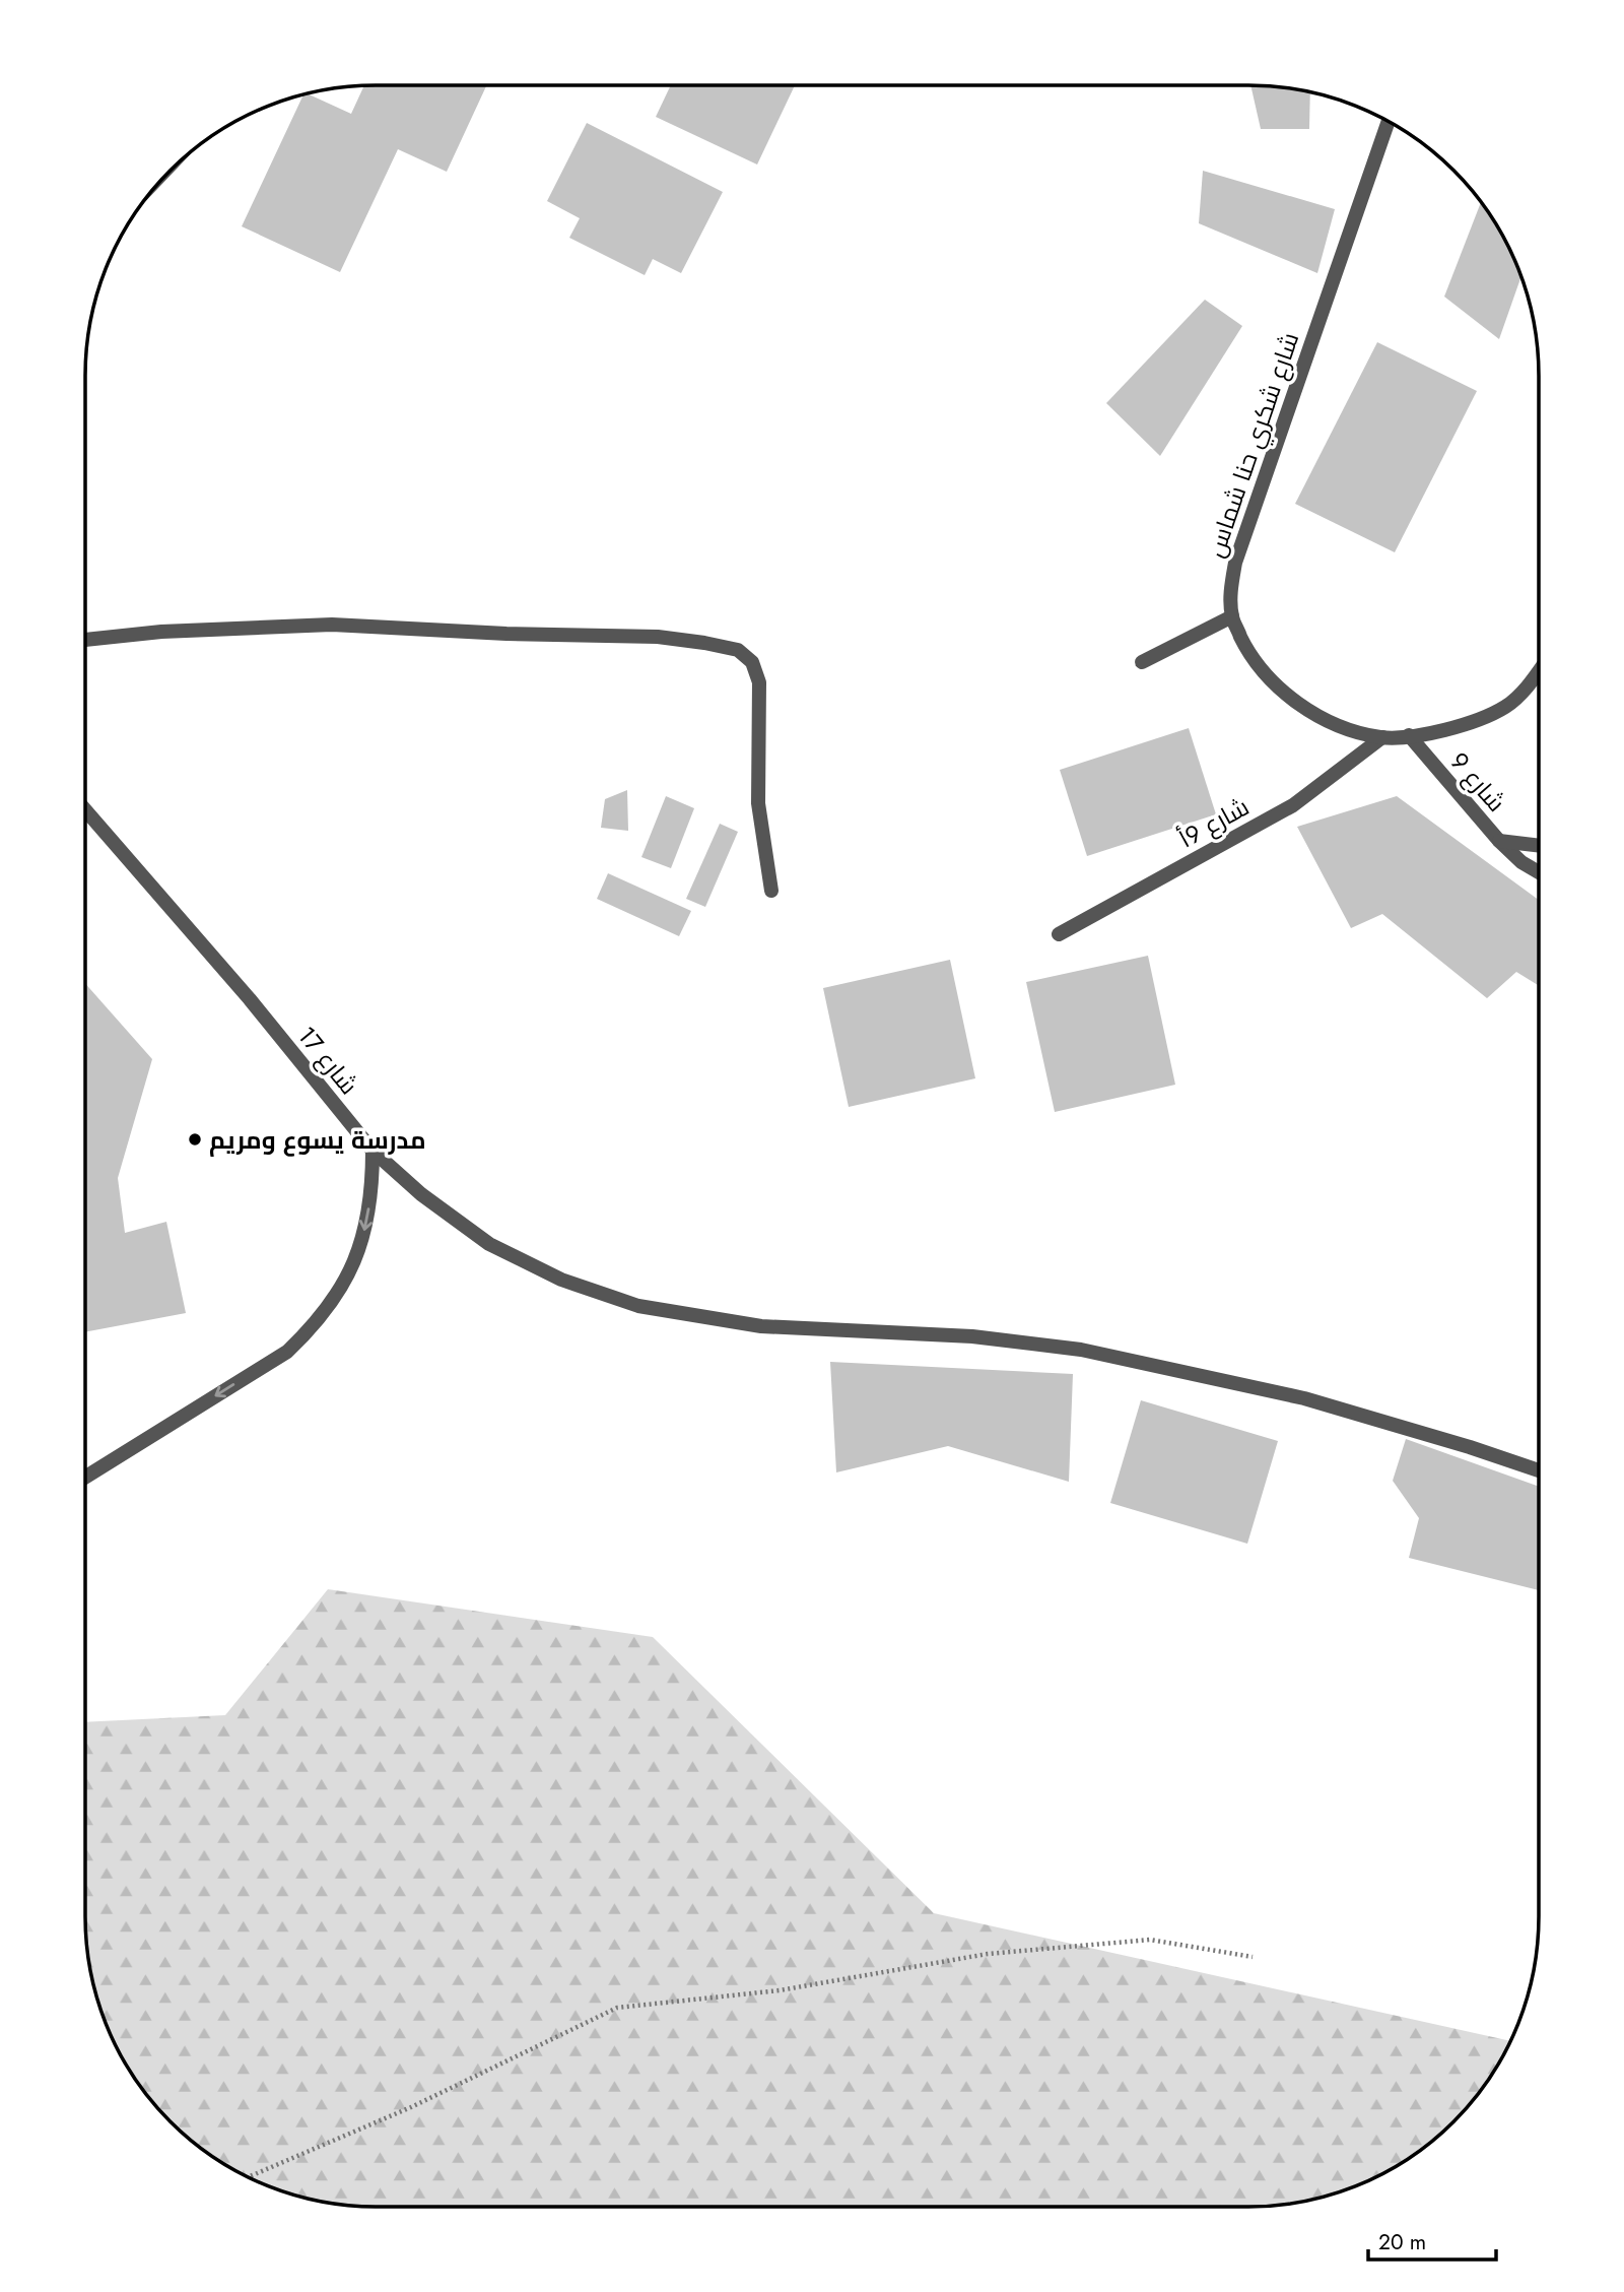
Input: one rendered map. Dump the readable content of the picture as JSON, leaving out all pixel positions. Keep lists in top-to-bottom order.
{
  "streets": {
    "street": [
      "شارع شكري حنا شماس",
      "شارع 9",
      "شارع 9أ",
      "شارع 17"
    ]
  },
  "crossings": [
    ["شارع شكري حنا شماس", "شارع 9"],
    ["شارع شكري حنا شماس", "شارع 9أ"]
  ],
  "places": ["مدرسة يسوع ومريم"],
  "scale_bar": "20 m"
}
